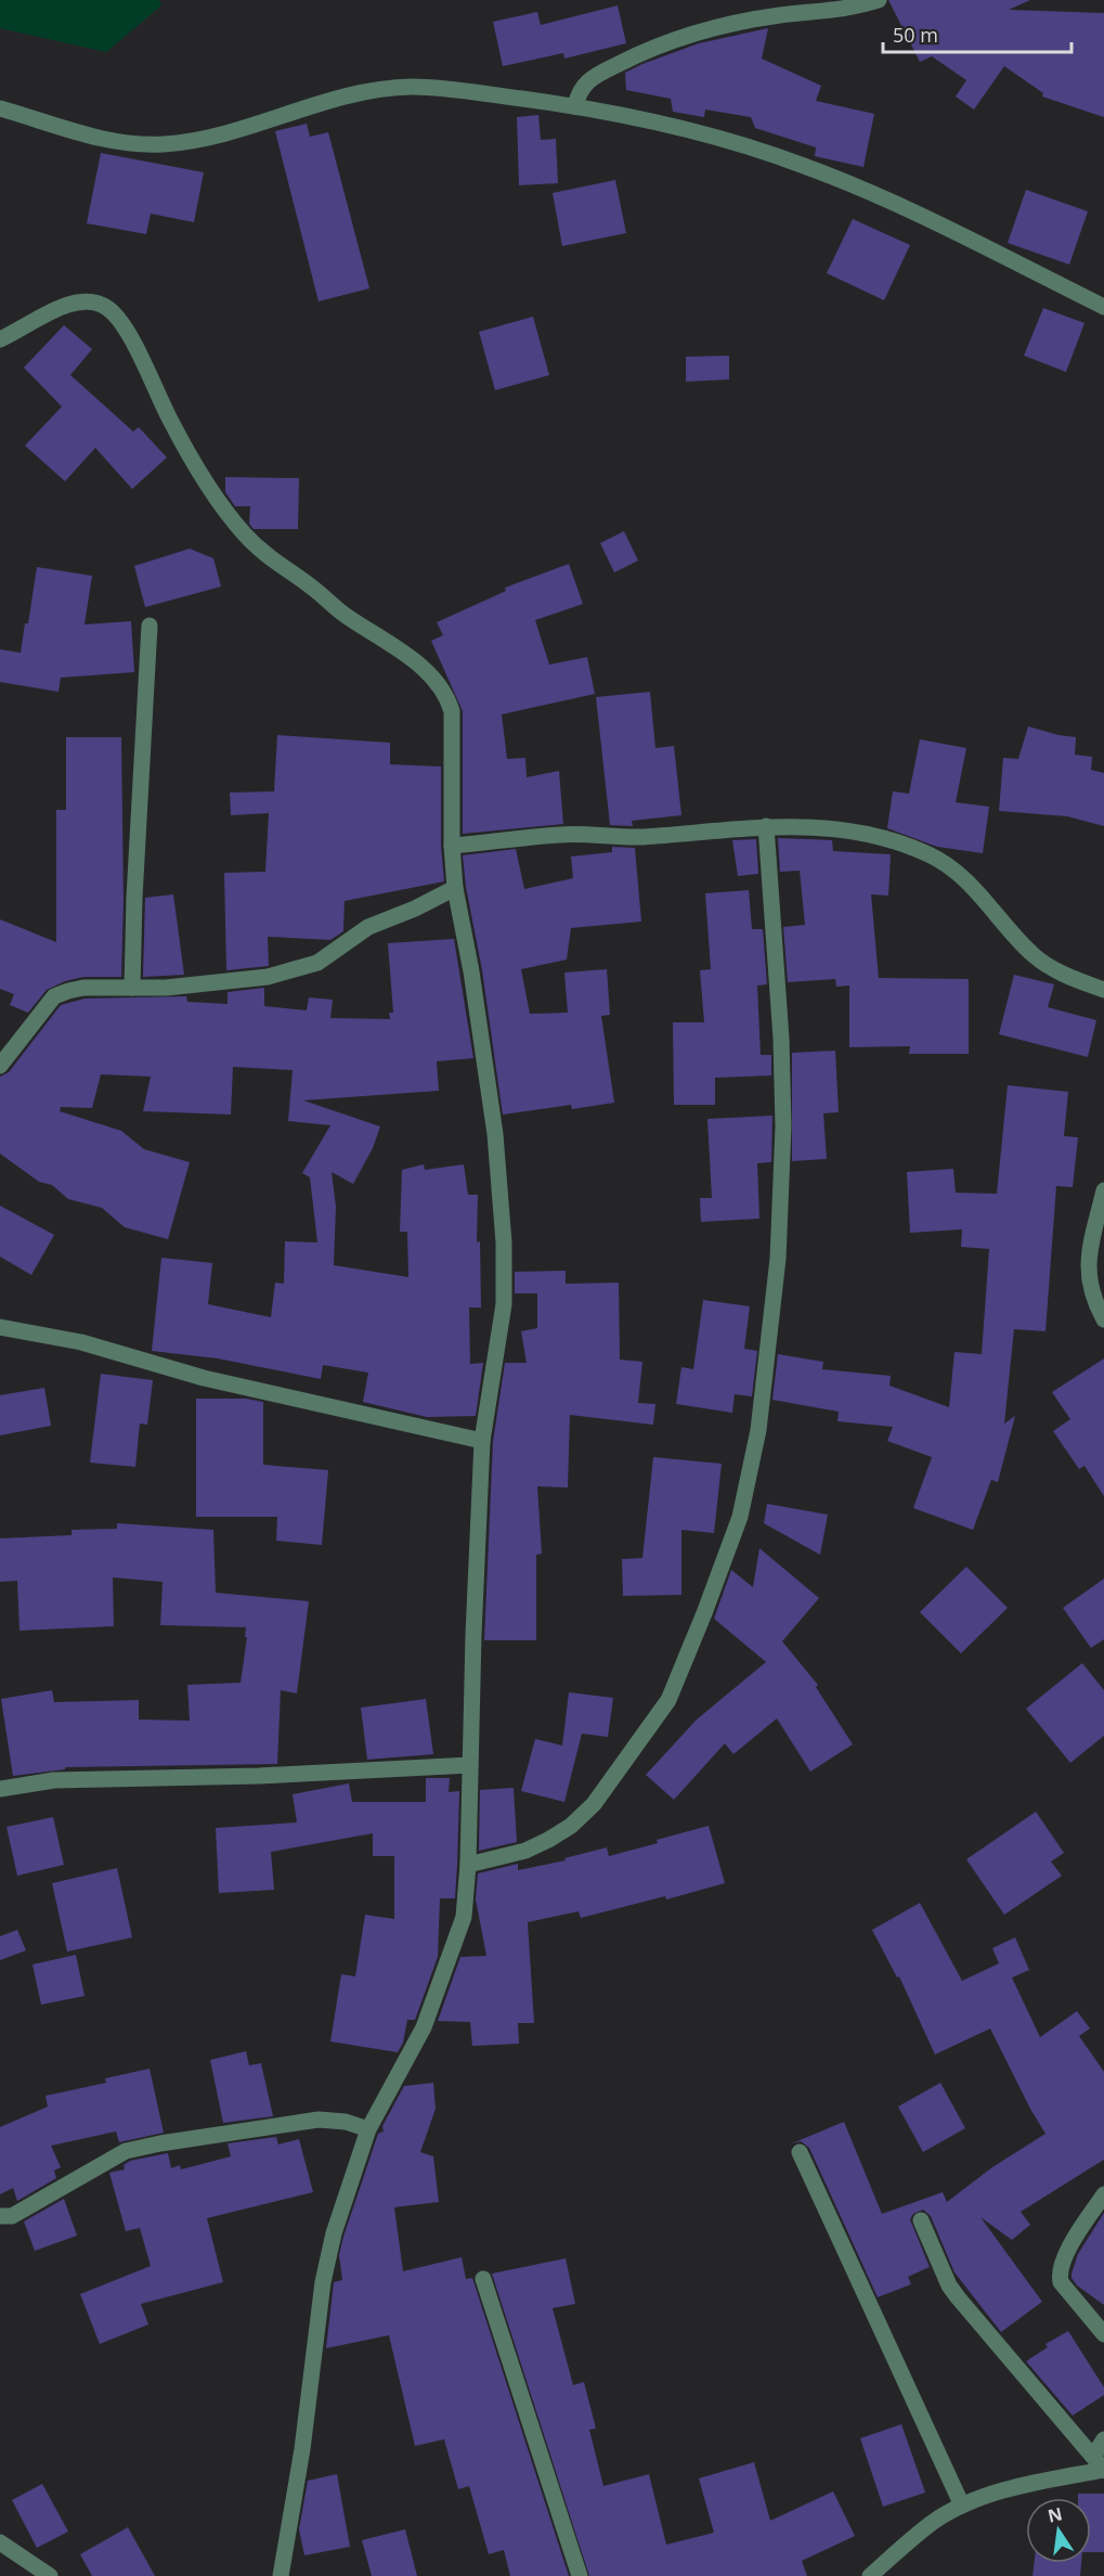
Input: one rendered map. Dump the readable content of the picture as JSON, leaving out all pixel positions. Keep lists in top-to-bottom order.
{
  "scale_bar": "50 m",
  "north": "top"
}
